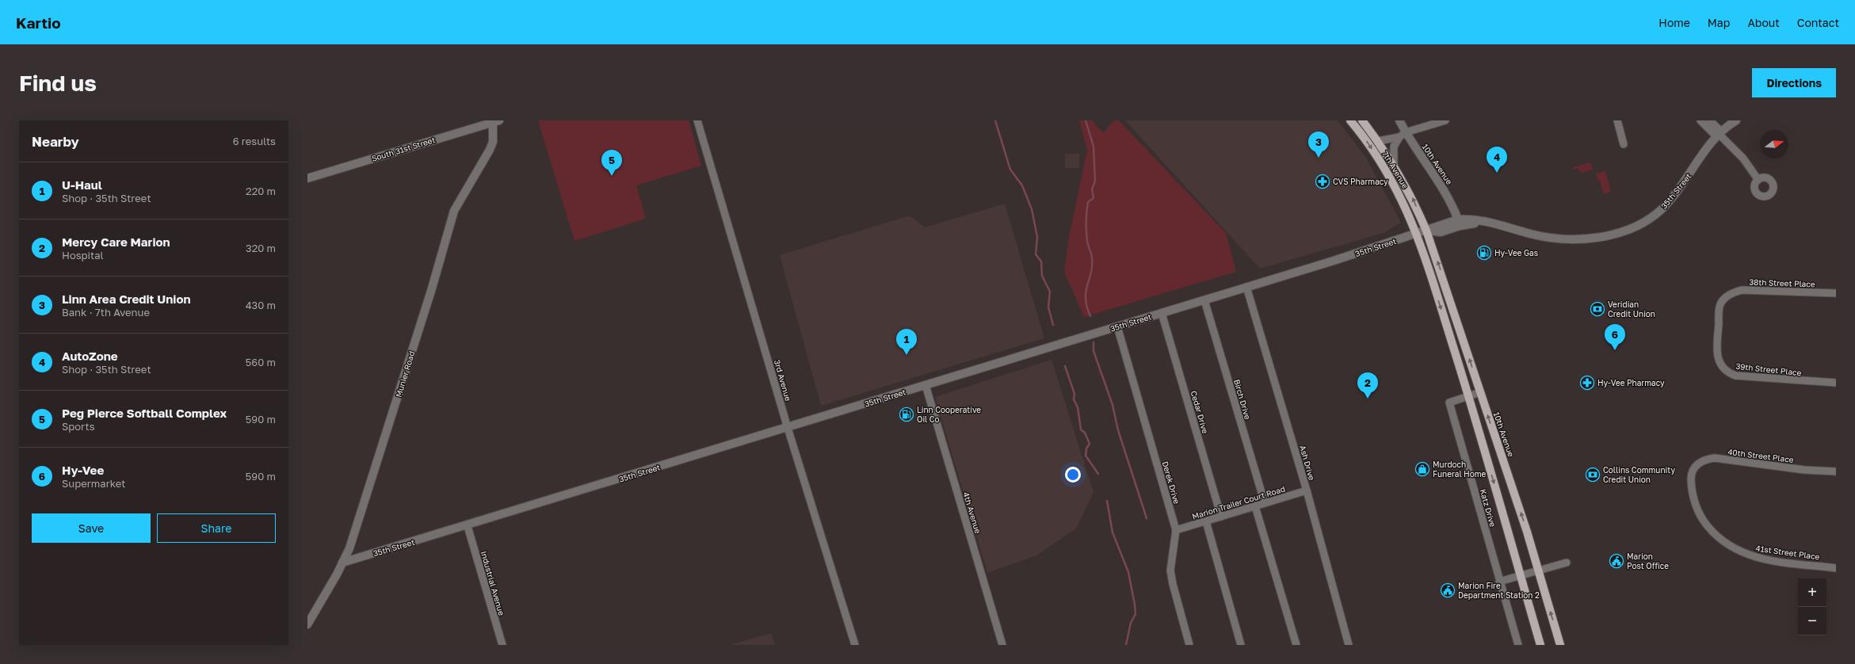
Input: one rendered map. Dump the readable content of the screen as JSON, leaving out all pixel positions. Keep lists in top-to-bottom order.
{
  "streets": {
    "main road": ["10th Avenue", "7th Avenue"],
    "street": [
      "South 31st Street",
      "35th Street",
      "38th Street Place",
      "39th Street Place",
      "Munier Road",
      "3rd Avenue",
      "Birch Drive",
      "Cedar Drive",
      "40th Street Place",
      "Ash Drive",
      "Derek Drive",
      "Marion Trailer Court Road",
      "Katz Drive",
      "4th Avenue",
      "41st Street Place",
      "Industrial Avenue"
    ]
  },
  "crossings": [
    ["South 31st Street", "Munier Road"],
    ["10th Avenue", "7th Avenue"],
    ["10th Avenue", "35th Street"],
    ["10th Avenue", "Katz Drive"],
    ["7th Avenue", "35th Street"],
    ["35th Street", "Munier Road"],
    ["35th Street", "3rd Avenue"],
    ["35th Street", "Birch Drive"],
    ["35th Street", "Cedar Drive"],
    ["35th Street", "Ash Drive"],
    ["35th Street", "Derek Drive"],
    ["35th Street", "4th Avenue"],
    ["35th Street", "Industrial Avenue"],
    ["38th Street Place", "39th Street Place"],
    ["Birch Drive", "Marion Trailer Court Road"],
    ["Cedar Drive", "Marion Trailer Court Road"],
    ["40th Street Place", "41st Street Place"],
    ["Ash Drive", "Marion Trailer Court Road"],
    ["Derek Drive", "Marion Trailer Court Road"]
  ],
  "one_way": ["10th Avenue"],
  "places": {
    "pharmacy": ["CVS Pharmacy", "Hy-Vee Pharmacy"],
    "fuel station": ["Hy-Vee Gas", "Linn Cooperative Oil Co"],
    "bank": ["Veridian Credit Union", "Collins Community Credit Union"],
    "shop": ["Murdoch Funeral Home"],
    "public building": ["Marion Post Office", "Marion Fire Department Station 2"]
  },
  "north": "right",
  "page": {
    "header": "Kartio",
    "nav": [
      "Home",
      "Map",
      "About",
      "Contact"
    ],
    "buttons": [
      "Directions",
      ["Save", "Share"]
    ],
    "title": "Find us",
    "heading": ["Nearby", "6 results"],
    "pins": [
      "3",
      "4",
      "5",
      "6",
      "1",
      "2"
    ],
    "list": [
      {
        "mark": "1",
        "name": "U-Haul",
        "note": "Shop · 35th Street",
        "value": "220 m"
      },
      {
        "mark": "2",
        "name": "Mercy Care Marion",
        "note": "Hospital",
        "value": "320 m"
      },
      {
        "mark": "3",
        "name": "Linn Area Credit Union",
        "note": "Bank · 7th Avenue",
        "value": "430 m"
      },
      {
        "mark": "4",
        "name": "AutoZone",
        "note": "Shop · 35th Street",
        "value": "560 m"
      },
      {
        "mark": "5",
        "name": "Peg Pierce Softball Complex",
        "note": "Sports",
        "value": "590 m"
      },
      {
        "mark": "6",
        "name": "Hy-Vee",
        "note": "Supermarket",
        "value": "590 m"
      }
    ],
    "map_buttons": ["+", "−"]
  }
}
